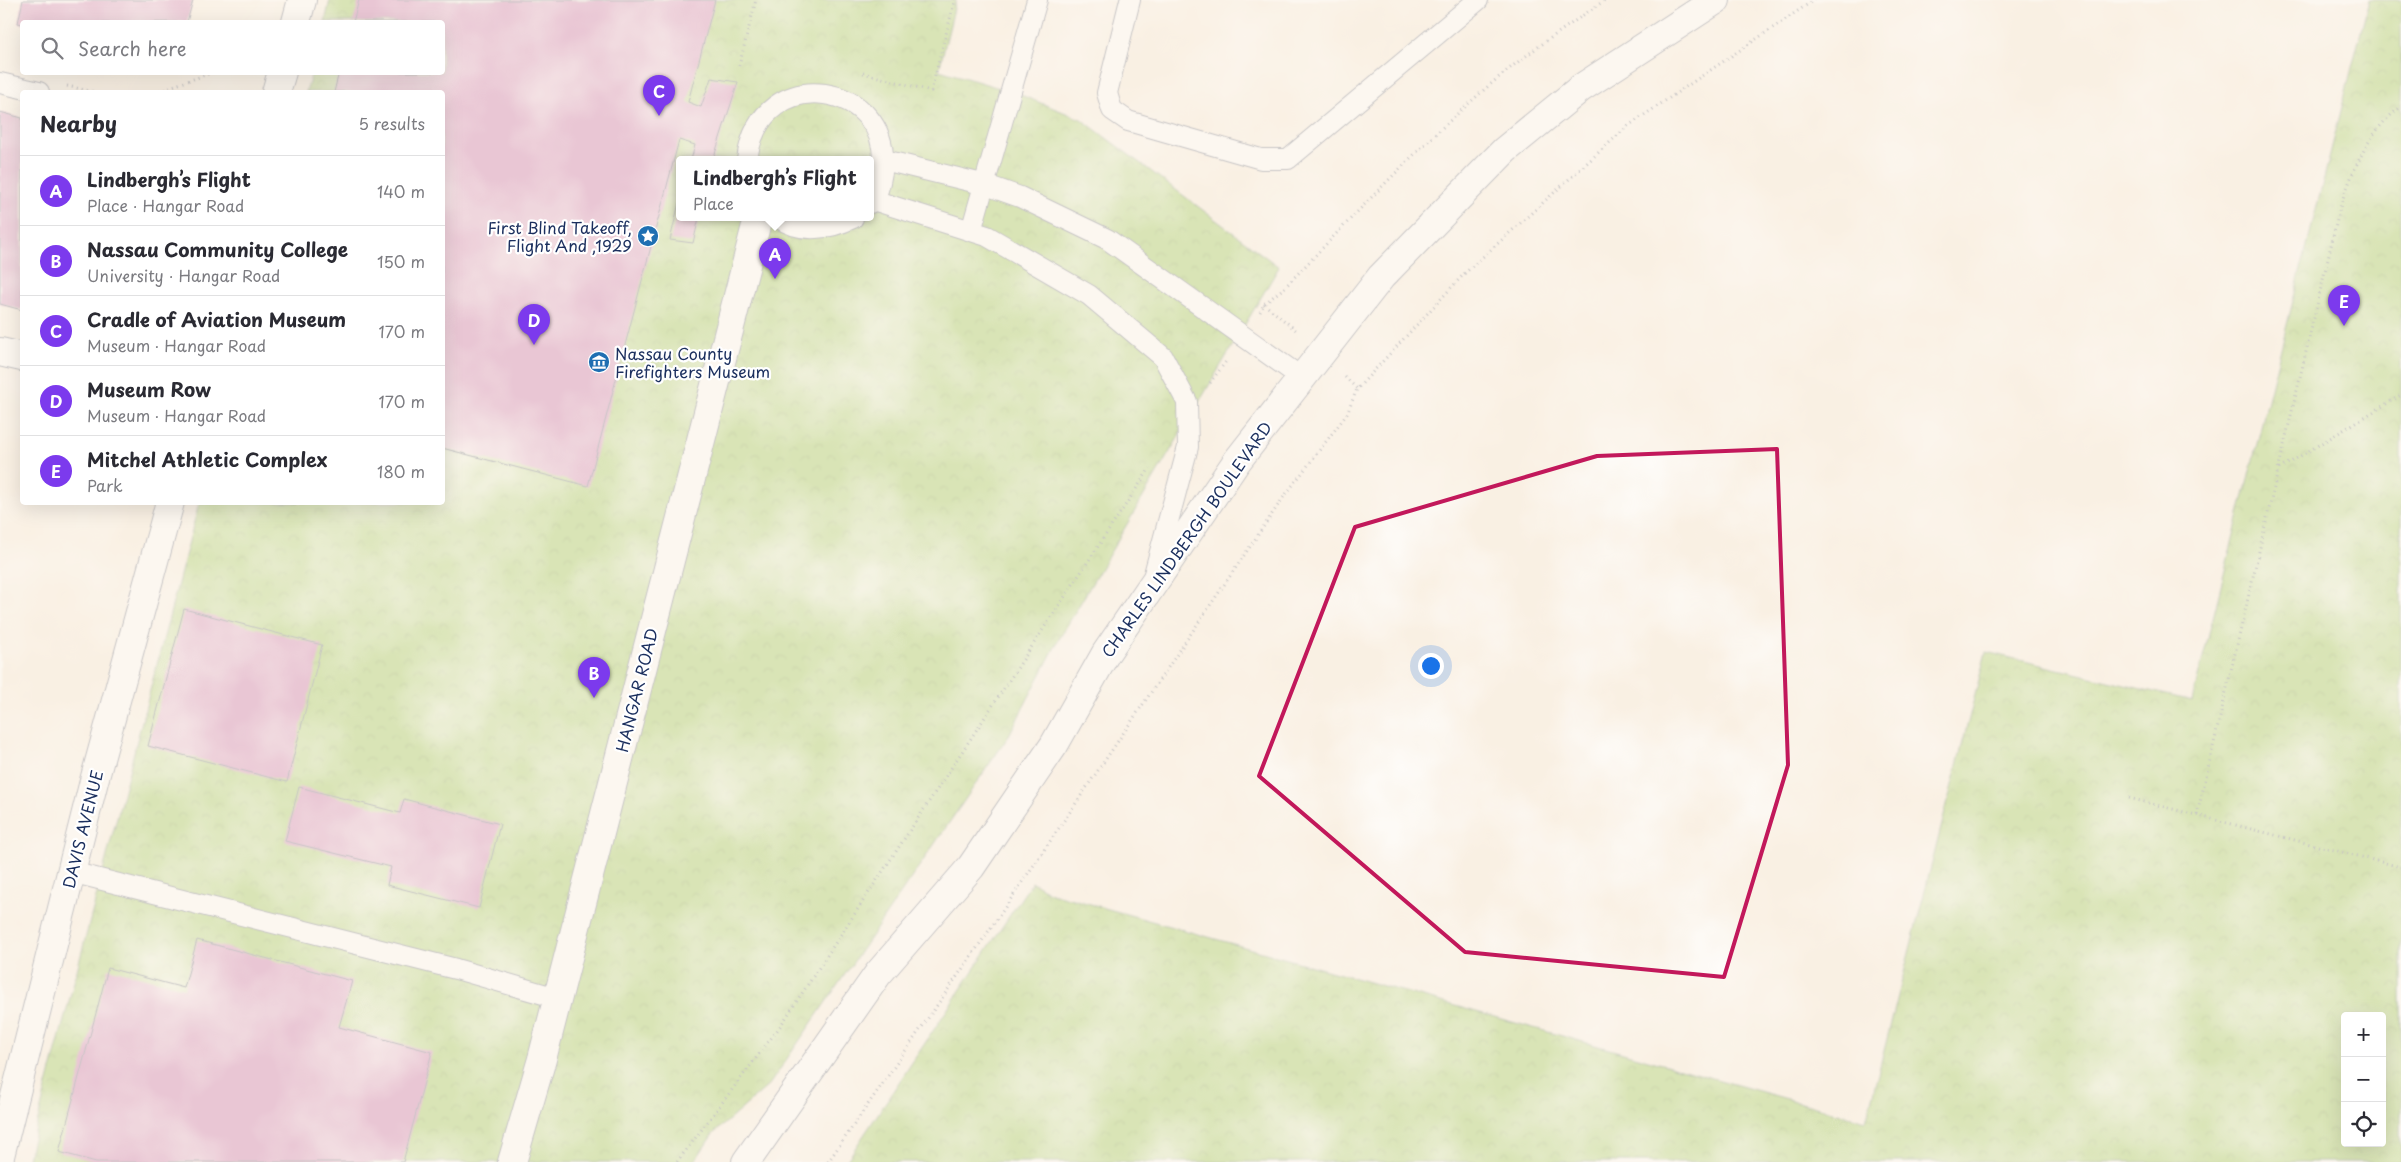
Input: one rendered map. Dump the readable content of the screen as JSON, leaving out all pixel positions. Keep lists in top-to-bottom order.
{
  "streets": {
    "street": ["CHARLES LINDBERGH BOULEVARD", "HANGAR ROAD", "DAVIS AVENUE"]
  },
  "places": {
    "place": ["First Blind Takeoff, Flight And ,1929"],
    "museum": ["Nassau County Firefighters Museum"]
  },
  "page": {
    "search": "Search here",
    "pins": [
      "C",
      "A",
      "E",
      "D",
      "B"
    ],
    "heading": ["Nearby", "5 results"],
    "list": [
      {
        "mark": "A",
        "name": "Lindbergh’s Flight",
        "note": "Place · Hangar Road",
        "value": "140 m"
      },
      {
        "mark": "B",
        "name": "Nassau Community College",
        "note": "University · Hangar Road",
        "value": "150 m"
      },
      {
        "mark": "C",
        "name": "Cradle of Aviation Museum",
        "note": "Museum · Hangar Road",
        "value": "170 m"
      },
      {
        "mark": "D",
        "name": "Museum Row",
        "note": "Museum · Hangar Road",
        "value": "170 m"
      },
      {
        "mark": "E",
        "name": "Mitchel Athletic Complex",
        "note": "Park",
        "value": "180 m"
      }
    ],
    "popup": ["Lindbergh’s Flight", "Place"],
    "map_buttons": ["+", "−"]
  }
}
